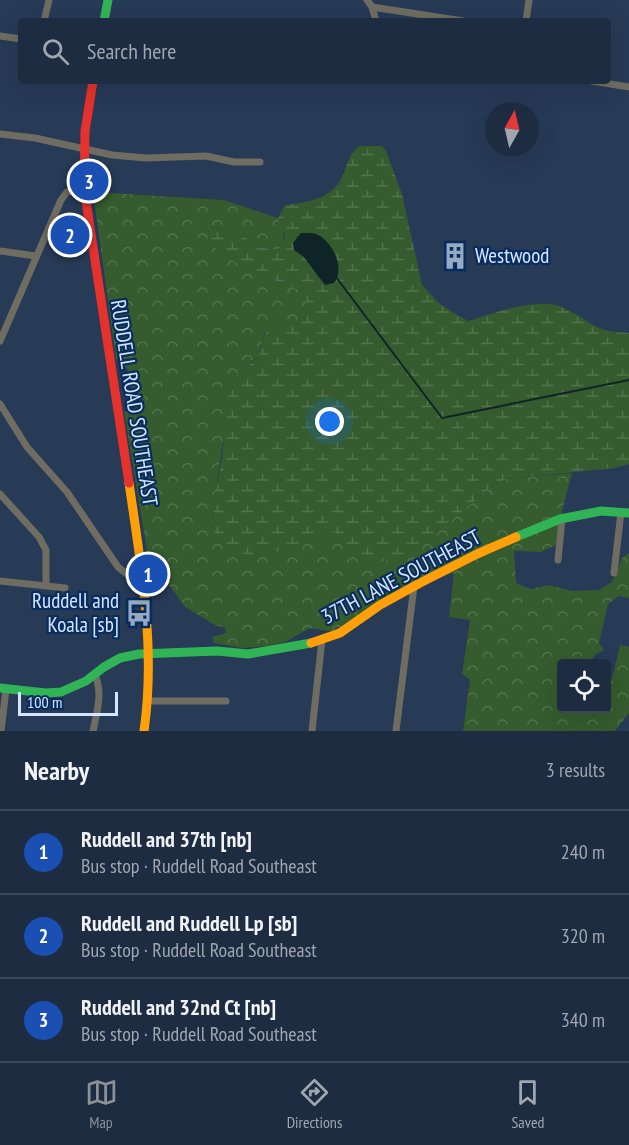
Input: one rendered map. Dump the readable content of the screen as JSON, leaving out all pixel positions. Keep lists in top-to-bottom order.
{
  "streets": {
    "main road": ["RUDDELL ROAD SOUTHEAST", "37TH LANE SOUTHEAST"]
  },
  "crossings": [
    ["RUDDELL ROAD SOUTHEAST", "37TH LANE SOUTHEAST"]
  ],
  "places": {
    "building": ["Westwood"],
    "bus stop": ["Ruddell and Koala [sb]"]
  },
  "scale_bar": "100 m",
  "north": "top",
  "page": {
    "search": "Search here",
    "pins": ["3", "2", "1"],
    "scale": "100 m",
    "heading": ["Nearby", "3 results"],
    "list": [
      {
        "mark": "1",
        "name": "Ruddell and 37th [nb]",
        "note": "Bus stop · Ruddell Road Southeast",
        "value": "240 m"
      },
      {
        "mark": "2",
        "name": "Ruddell and Ruddell Lp [sb]",
        "note": "Bus stop · Ruddell Road Southeast",
        "value": "320 m"
      },
      {
        "mark": "3",
        "name": "Ruddell and 32nd Ct [nb]",
        "note": "Bus stop · Ruddell Road Southeast",
        "value": "340 m"
      }
    ],
    "nav": ["Map", "Directions", "Saved"]
  }
}
